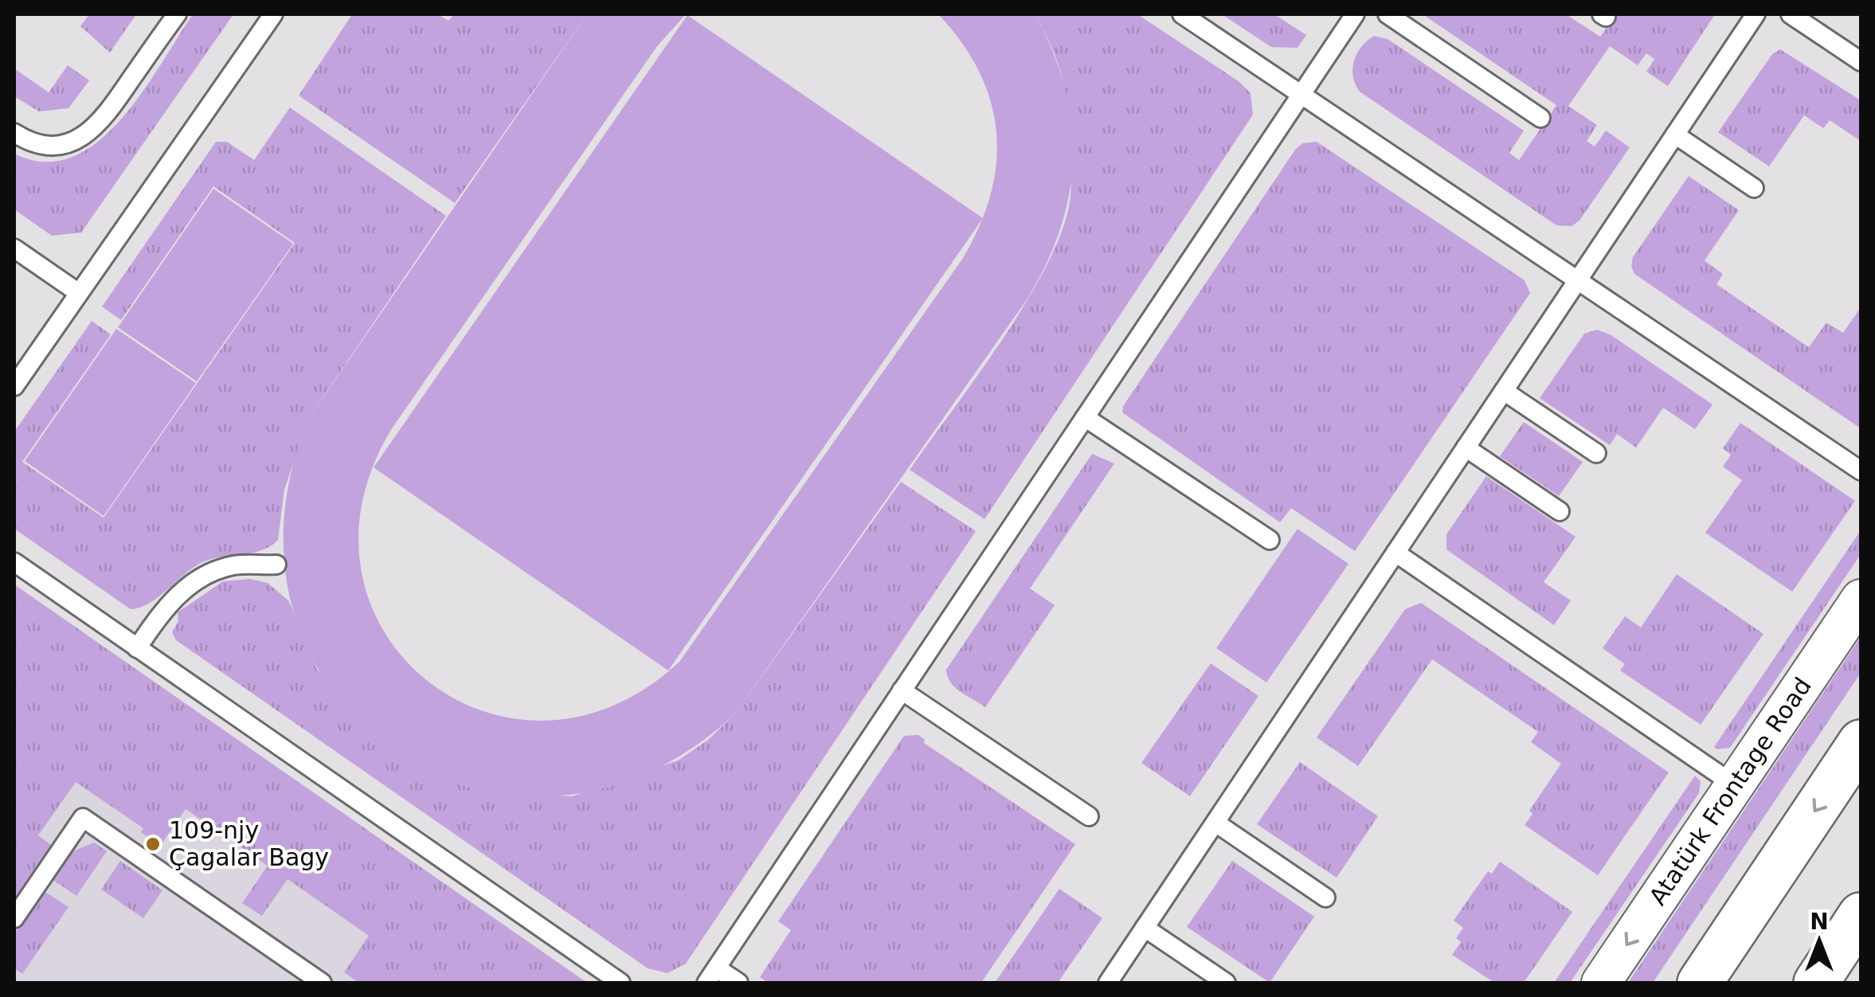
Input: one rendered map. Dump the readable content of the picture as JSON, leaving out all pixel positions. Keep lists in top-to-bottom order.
{
  "streets": {
    "street": ["Atatürk Frontage Road"]
  },
  "one_way": ["Atatürk Frontage Road"],
  "places": ["109-njy Çagalar Bagy"],
  "north": "top"
}
